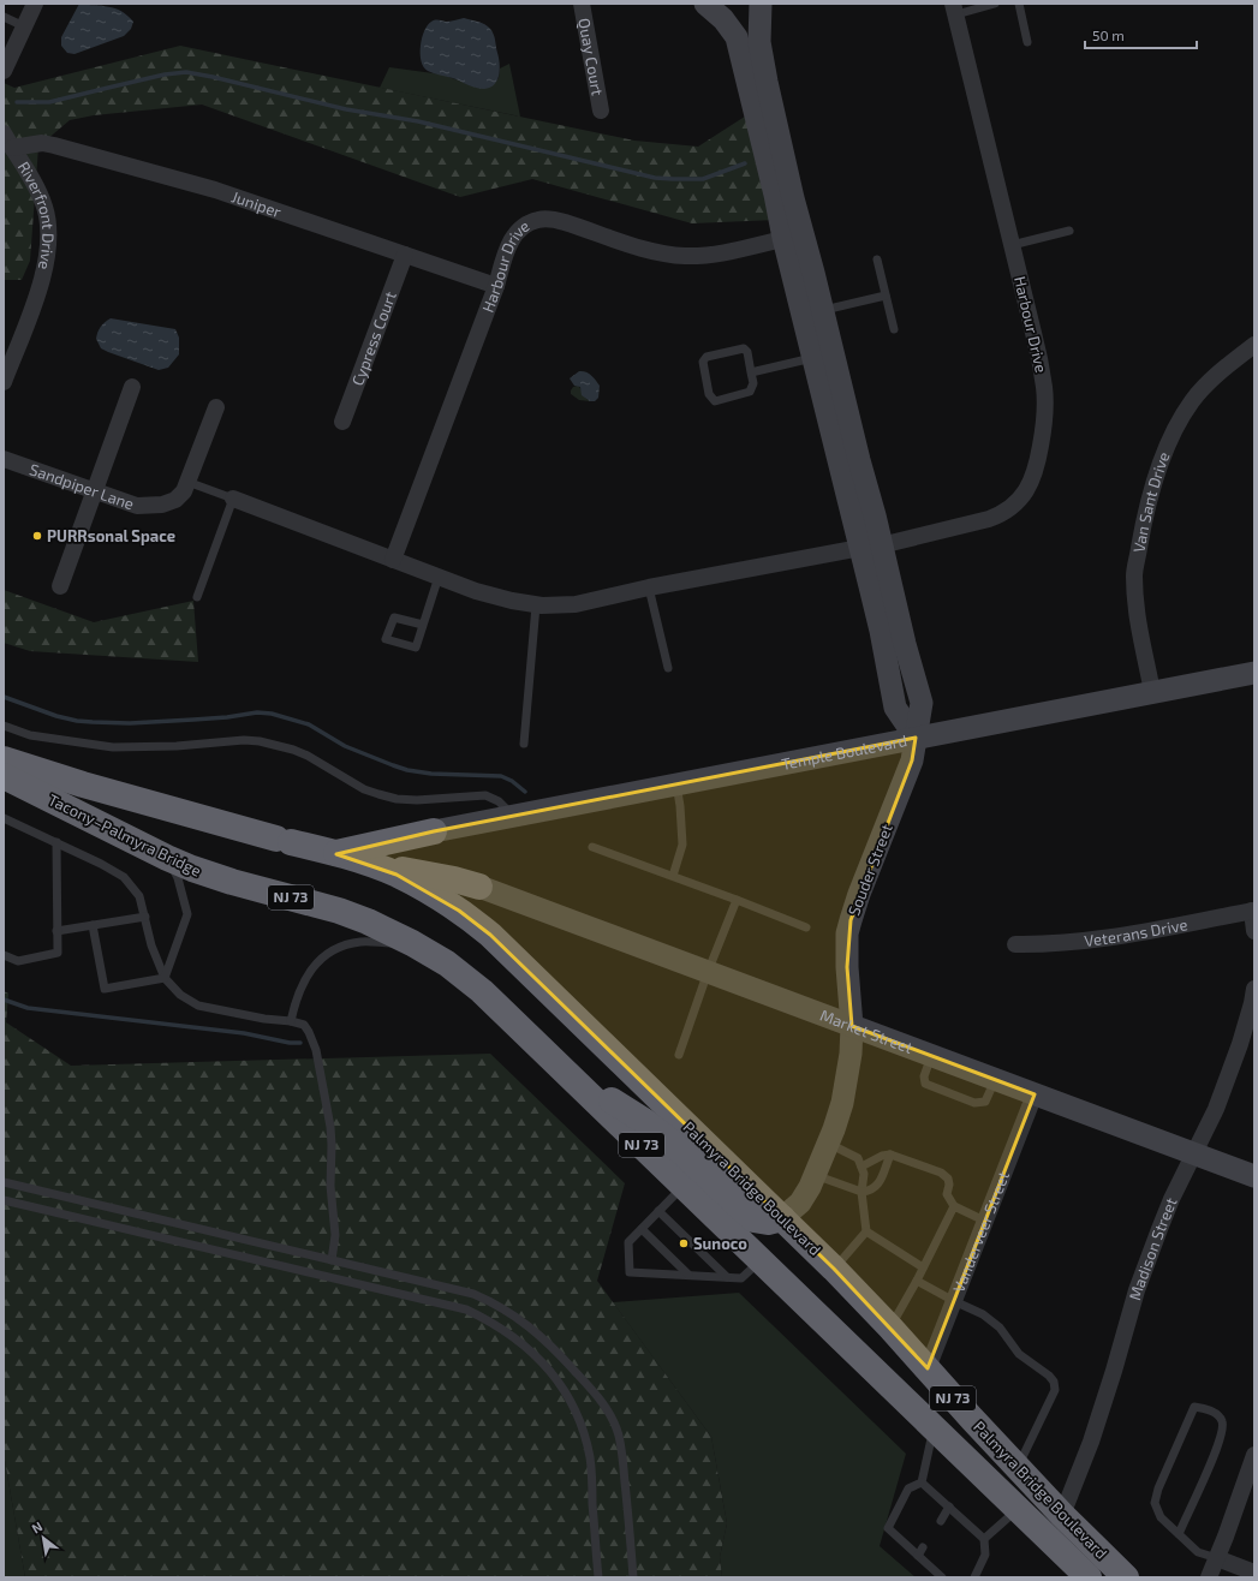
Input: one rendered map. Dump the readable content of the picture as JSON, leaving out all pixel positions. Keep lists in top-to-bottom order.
{
  "streets": {
    "highway": ["Tacony–Palmyra Bridge", "NJ 73", "Palmyra Bridge Boulevard"],
    "street": [
      "Quay Court",
      "Juniper",
      "Riverfront Drive",
      "Harbour Drive",
      "Cypress Court",
      "Sandpiper Lane",
      "Van Sant Drive",
      "Temple Boulevard",
      "Souder Street",
      "Veterans Drive",
      "Market Street",
      "Vanderveer Street",
      "Madison Street"
    ]
  },
  "crossings": [
    ["Juniper", "Riverfront Drive"],
    ["Juniper", "Harbour Drive"],
    ["Juniper", "Cypress Court"],
    ["Harbour Drive", "Sandpiper Lane"],
    ["Van Sant Drive", "Temple Boulevard"],
    ["Temple Boulevard", "Souder Street"],
    ["Tacony–Palmyra Bridge", "Palmyra Bridge Boulevard"],
    ["Souder Street", "Market Street"],
    ["Souder Street", "Palmyra Bridge Boulevard"],
    ["Market Street", "Vanderveer Street"],
    ["Market Street", "Madison Street"],
    ["Palmyra Bridge Boulevard", "Vanderveer Street"],
    ["Palmyra Bridge Boulevard", "Madison Street"]
  ],
  "places": ["PURRsonal Space", "Sunoco"],
  "scale_bar": "50 m",
  "north": "top left"
}
